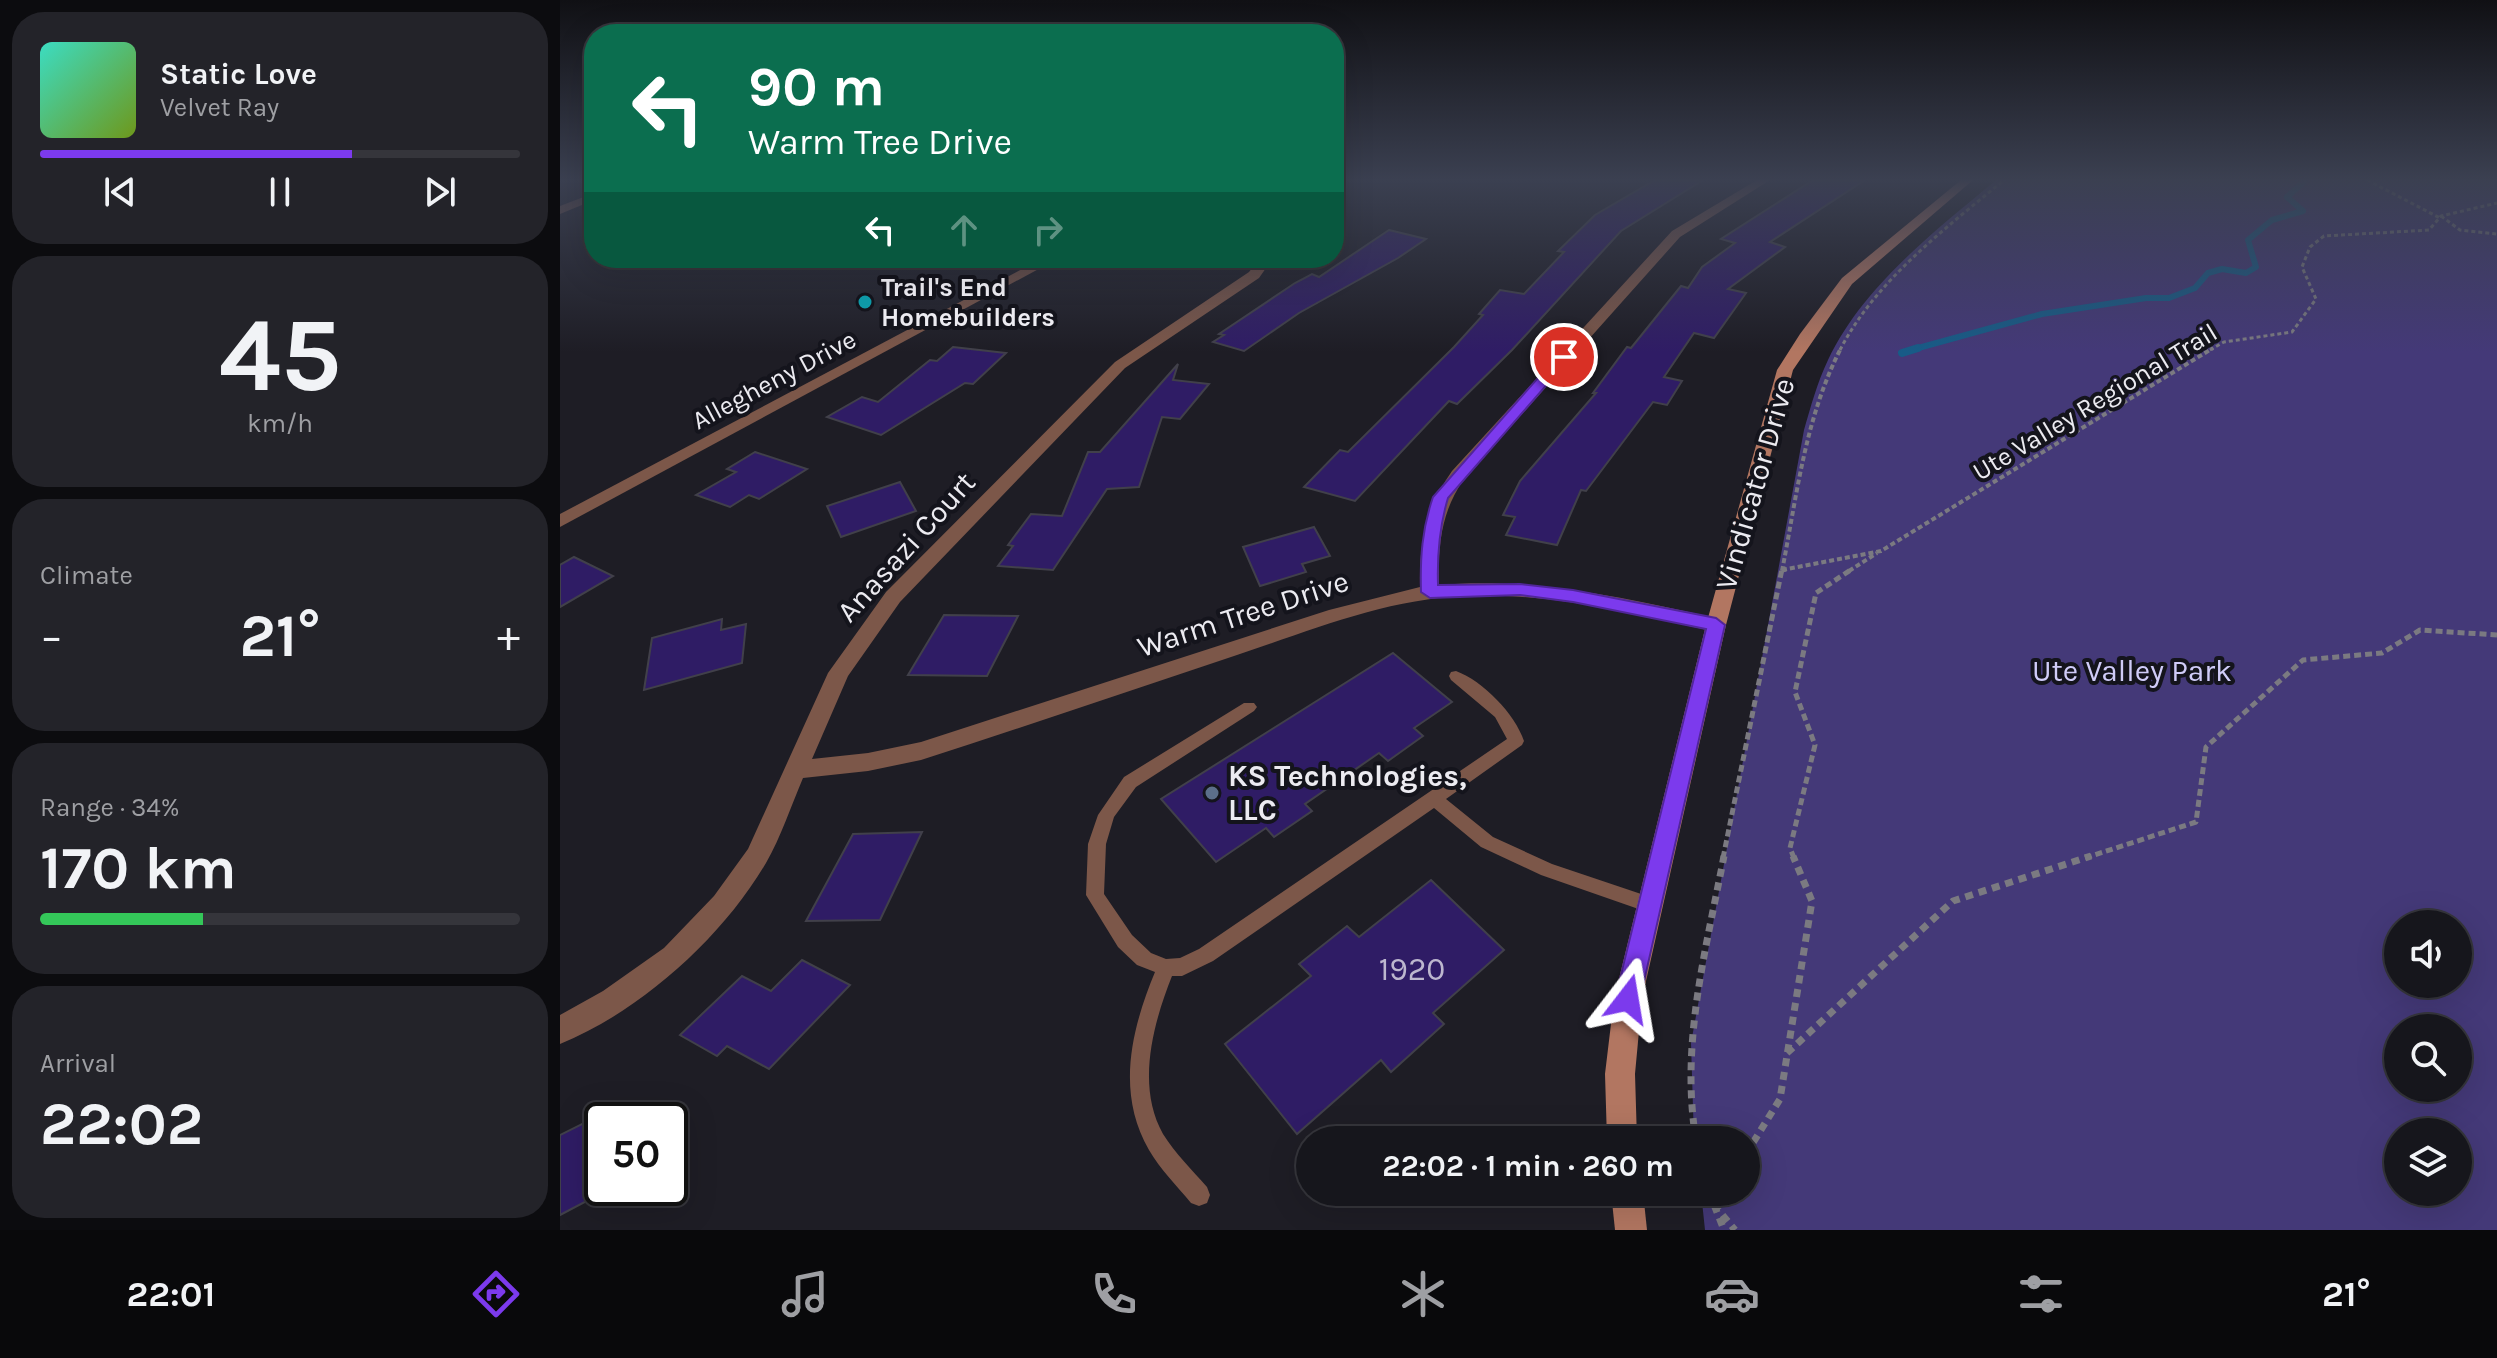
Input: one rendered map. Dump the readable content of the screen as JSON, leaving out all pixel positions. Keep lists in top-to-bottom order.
{
  "streets": {
    "main road": ["Vindicator Drive"],
    "street": ["Allegheny Drive", "Anasazi Court", "Warm Tree Drive"],
    "path": ["Ute Valley Regional Trail"]
  },
  "crossings": [
    ["Vindicator Drive", "Warm Tree Drive"],
    ["Anasazi Court", "Warm Tree Drive"]
  ],
  "parks": ["Ute Valley Park"],
  "places": ["Trail's End Homebuilders", "KS Technologies, LLC"],
  "house_numbers": ["1920"],
  "page": {
    "turn": ["90 m", "Warm Tree Drive"],
    "song": ["Static Love", "Velvet Ray"],
    "tile": [
      ["45", "km/h"],
      "Climate",
      ["Range · 34%", "170 km"],
      ["Arrival", "22:02"]
    ],
    "heat": ["−", "21°", "+"],
    "limit": "50",
    "trip": "22:02 · 1 min · 260 m",
    "tabs": ["22:01", "21°"]
  }
}
